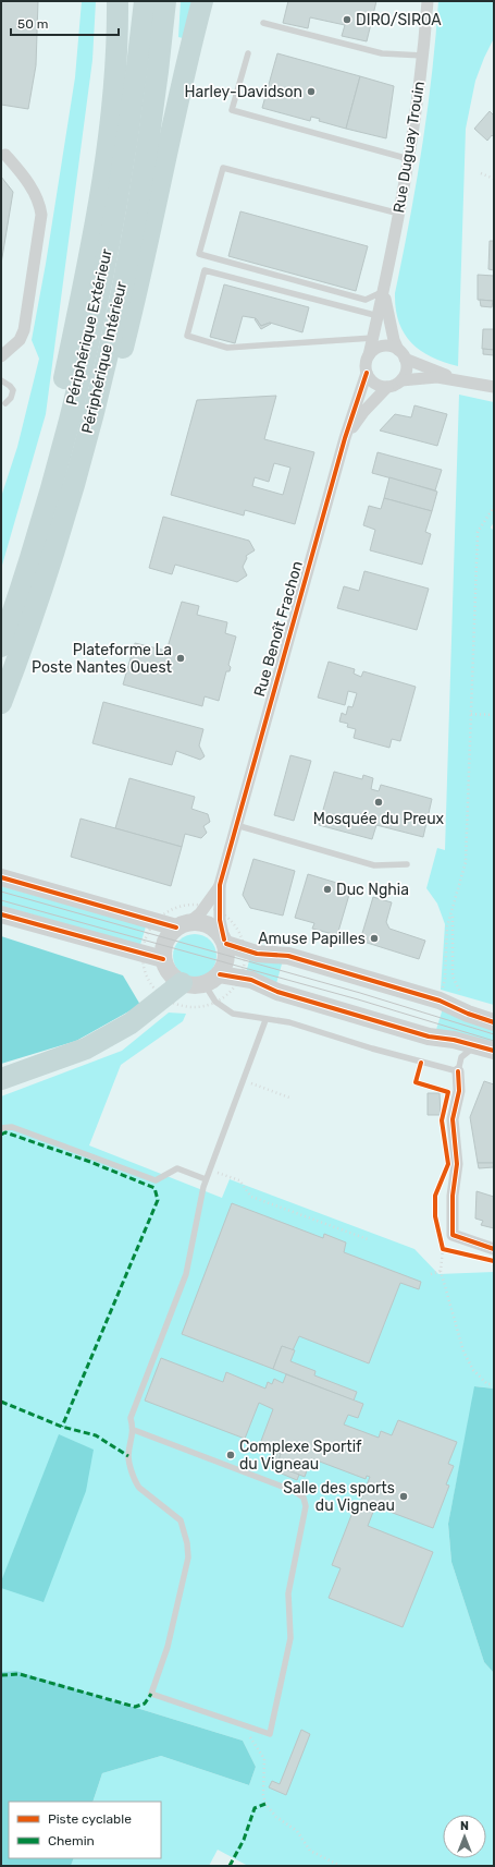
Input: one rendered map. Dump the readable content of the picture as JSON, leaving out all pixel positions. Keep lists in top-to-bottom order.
{
  "streets": {
    "highway": ["Périphérique Extérieur", "Périphérique Intérieur"],
    "street": ["Rue Duguay Trouin", "Rue Benoît Frachon"]
  },
  "crossings": [
    ["Rue Duguay Trouin", "Rue Benoît Frachon"]
  ],
  "places": [
    "DIRO/SIROA",
    "Harley-Davidson",
    "Plateforme La Poste Nantes Ouest",
    "Mosquée du Preux",
    "Duc Nghia",
    "Amuse Papilles",
    "Complexe Sportif du Vigneau",
    "Salle des sports du Vigneau"
  ],
  "legend": ["Piste cyclable", "Chemin"],
  "scale_bar": "50 m",
  "north": "top"
}
